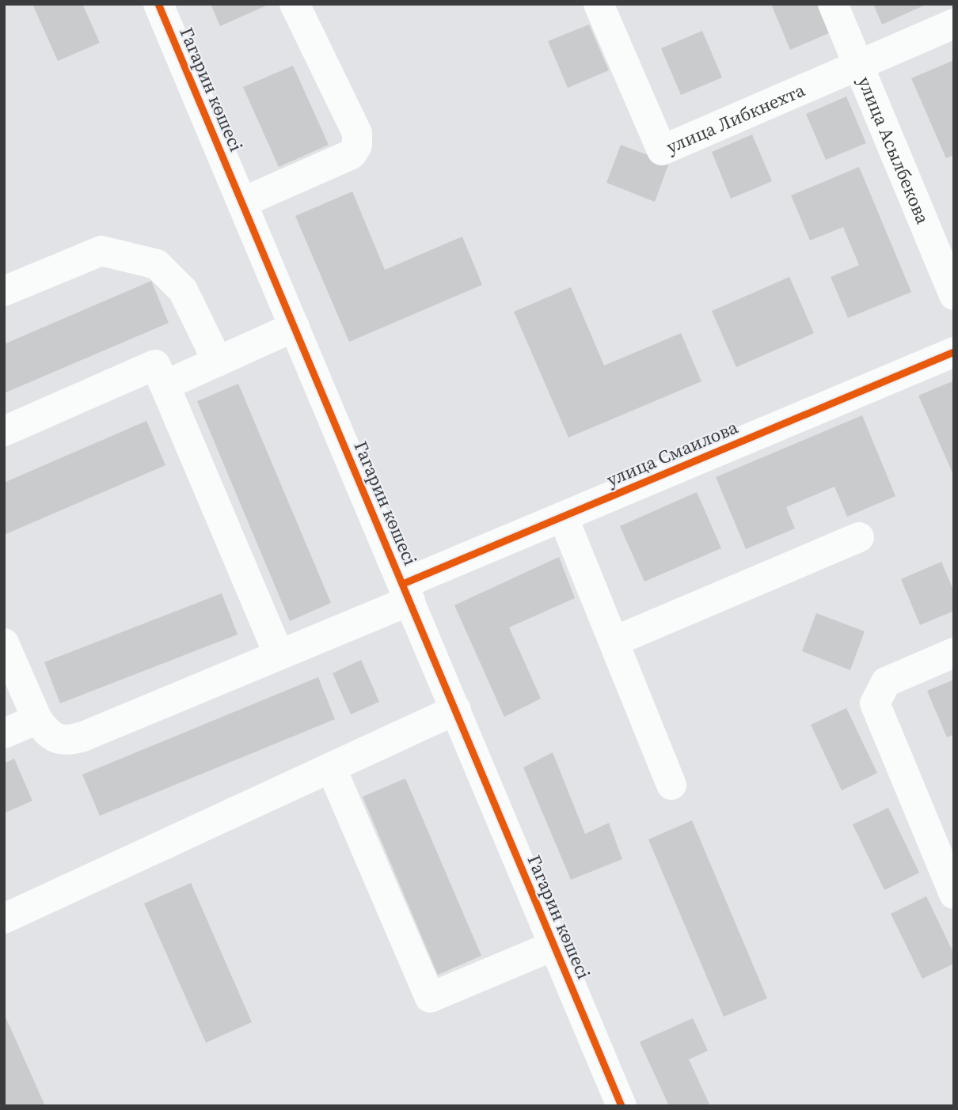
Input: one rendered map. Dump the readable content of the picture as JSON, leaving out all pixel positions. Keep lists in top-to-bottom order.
{
  "streets": {
    "street": [
      "Гагарин көшесі",
      "улица Либкнехта",
      "улица Асылбекова",
      "улица Смаилова"
    ]
  },
  "crossings": [
    ["Гагарин көшесі", "улица Смаилова"],
    ["улица Либкнехта", "улица Асылбекова"]
  ]
}
